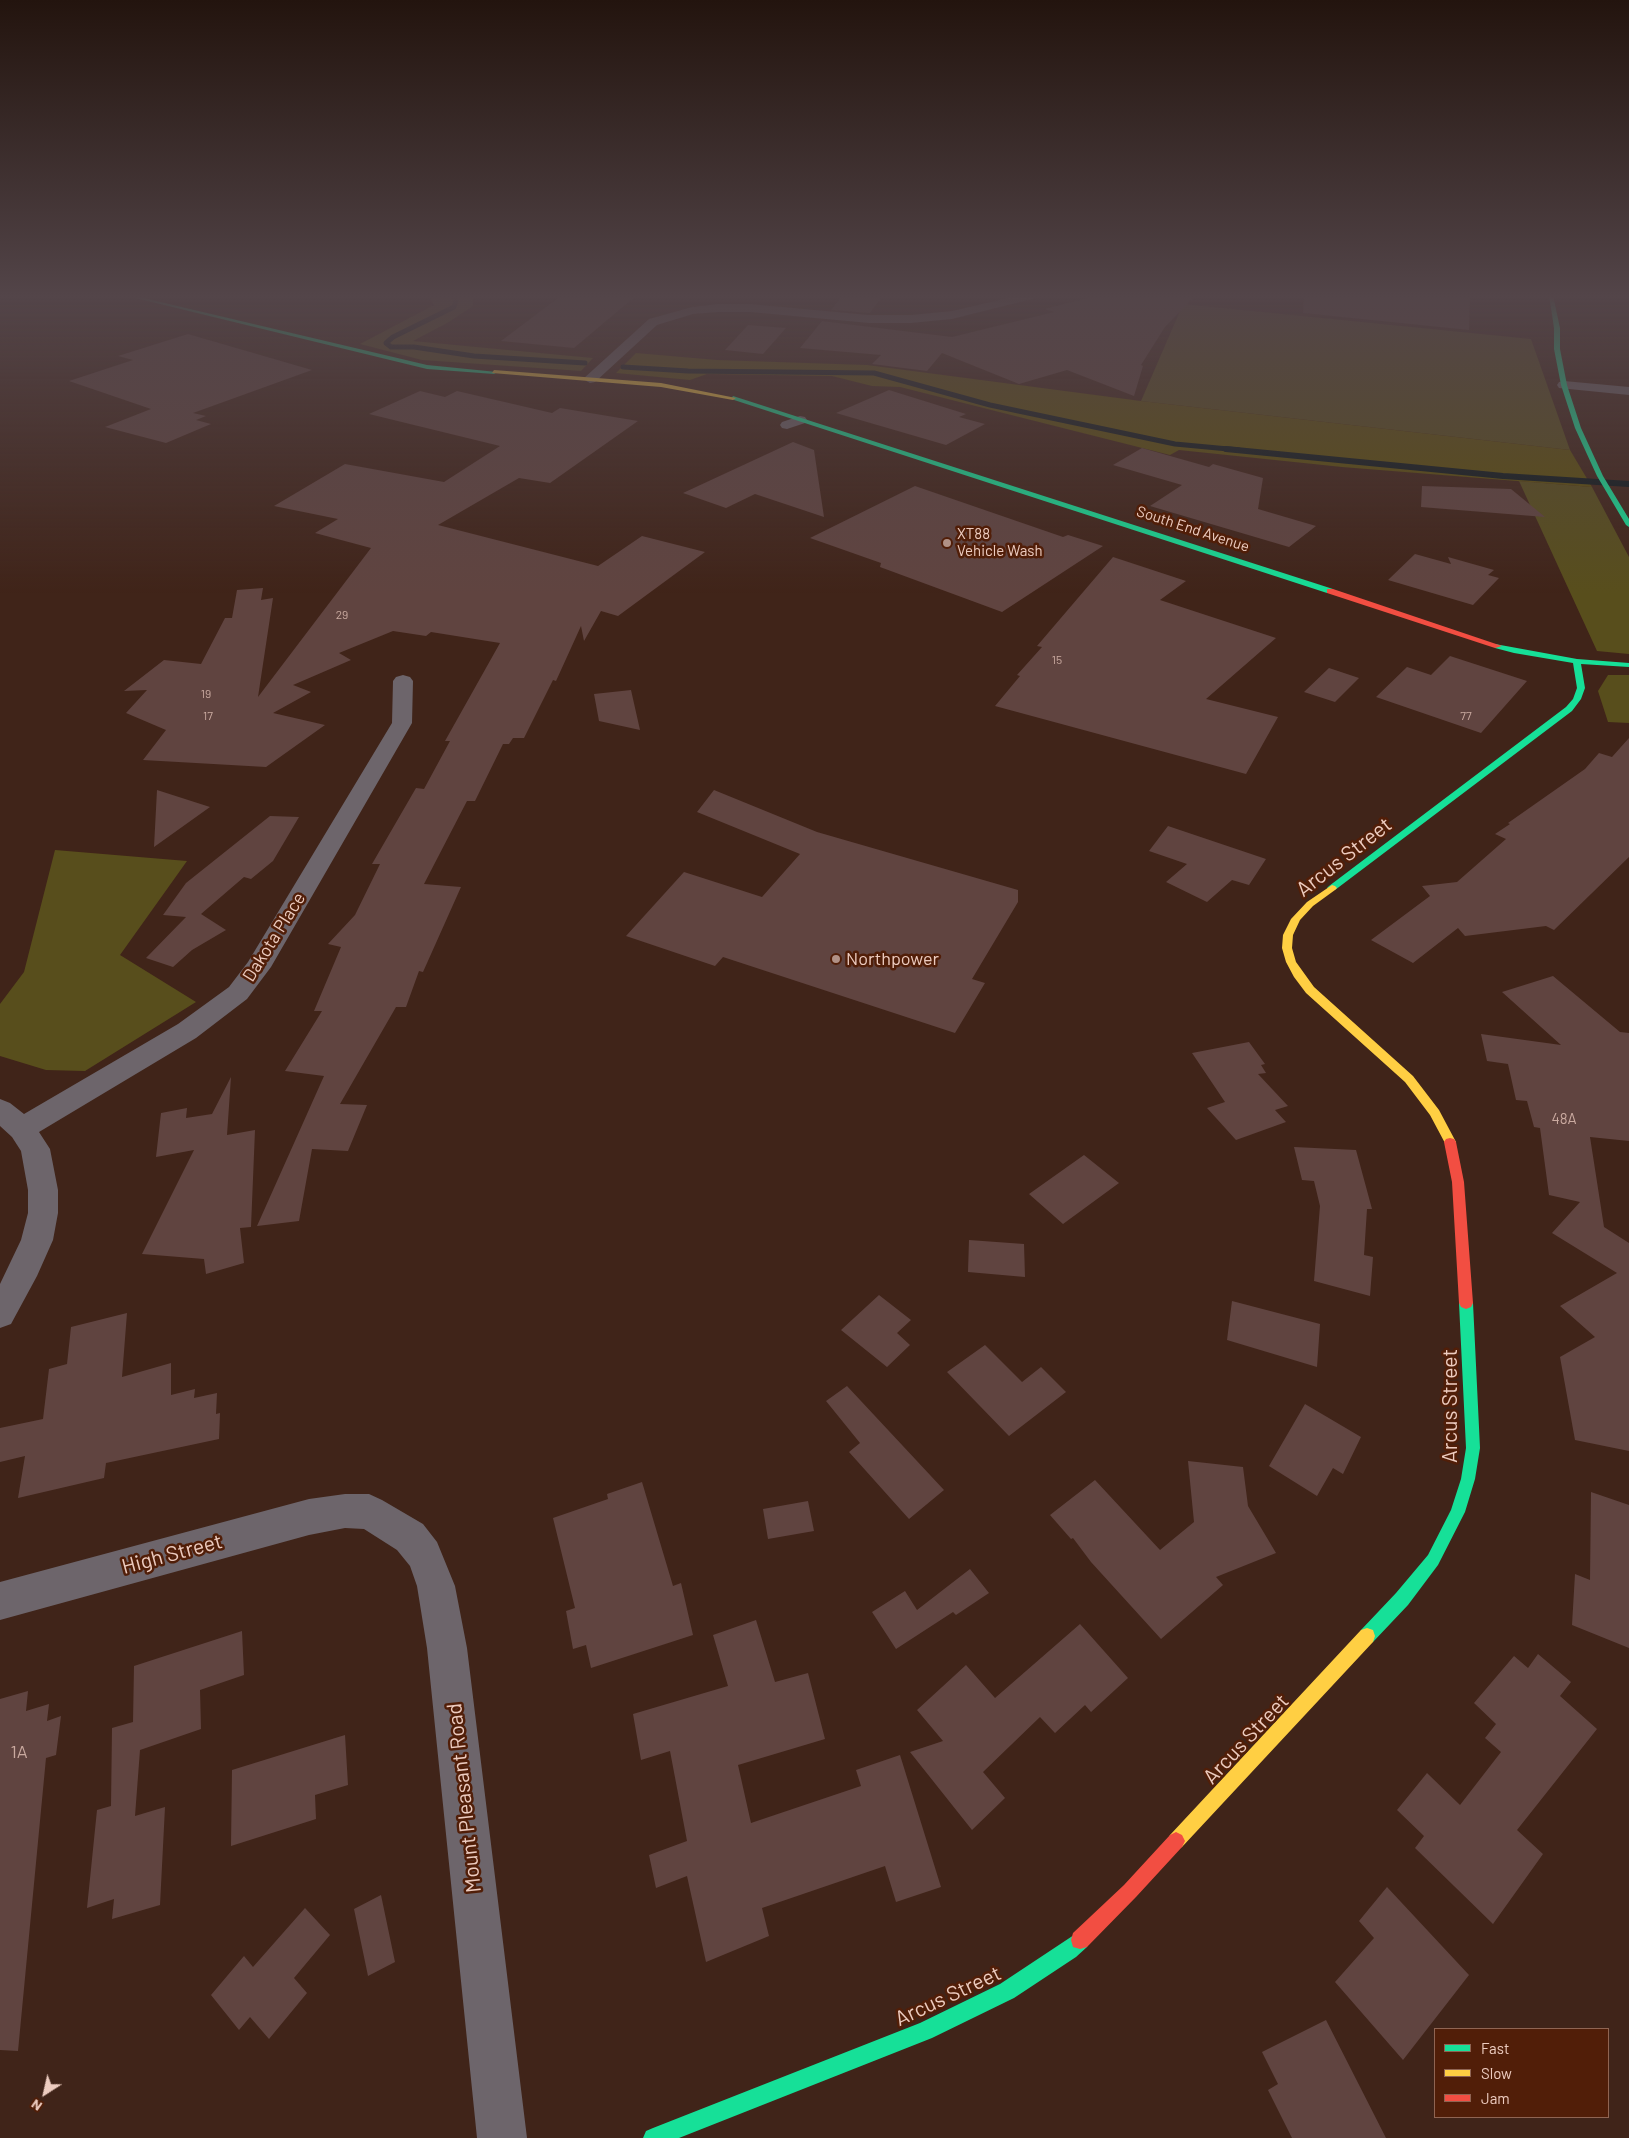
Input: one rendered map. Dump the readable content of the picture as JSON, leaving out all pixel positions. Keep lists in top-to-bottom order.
{
  "streets": {
    "main road": ["South End Avenue", "Arcus Street"],
    "street": ["Dakota Place", "High Street", "Mount Pleasant Road"]
  },
  "crossings": [
    ["South End Avenue", "Arcus Street"],
    ["High Street", "Mount Pleasant Road"]
  ],
  "places": ["XT88 Vehicle Wash", "Northpower"],
  "house_numbers": [
    "29",
    "15",
    "19",
    "17",
    "77",
    "48A",
    "1A"
  ],
  "legend": ["Fast", "Slow", "Jam"],
  "north": "bottom left"
}
